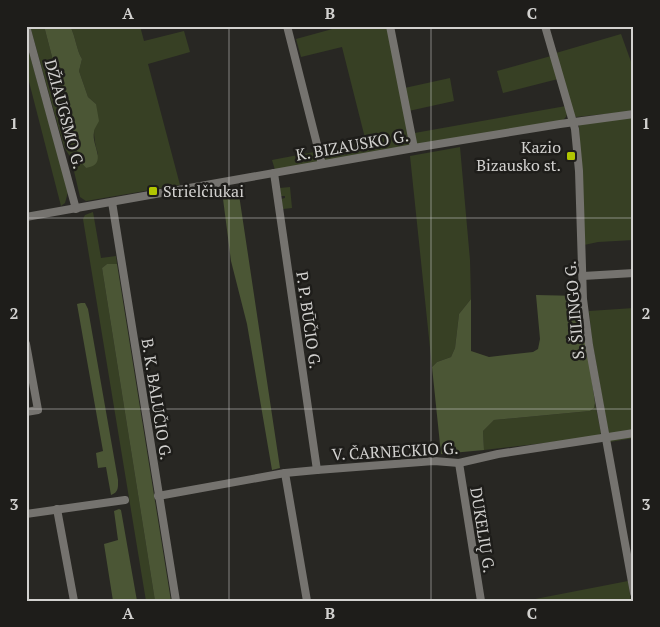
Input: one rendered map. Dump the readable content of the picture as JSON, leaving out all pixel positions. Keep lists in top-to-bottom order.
{
  "streets": {
    "street": [
      "DŽIAUGSMO G.",
      "K. BIZAUSKO G.",
      "S. ŠILINGO G.",
      "P. P. BŪČIO G.",
      "B. K. BALUČIO G.",
      "V. ČARNECKIO G.",
      "DUKELIŲ G."
    ]
  },
  "crossings": [
    ["DŽIAUGSMO G.", "K. BIZAUSKO G."],
    ["K. BIZAUSKO G.", "S. ŠILINGO G."],
    ["K. BIZAUSKO G.", "P. P. BŪČIO G."],
    ["K. BIZAUSKO G.", "B. K. BALUČIO G."],
    ["S. ŠILINGO G.", "V. ČARNECKIO G."],
    ["P. P. BŪČIO G.", "V. ČARNECKIO G."],
    ["B. K. BALUČIO G.", "V. ČARNECKIO G."],
    ["V. ČARNECKIO G.", "DUKELIŲ G."]
  ],
  "places": {
    "transit": ["Kazio Bizausko st.", "Strielčiukai"]
  },
  "grid": {
    "columns": ["A", "B", "C"],
    "rows": ["1", "2", "3"]
  }
}
